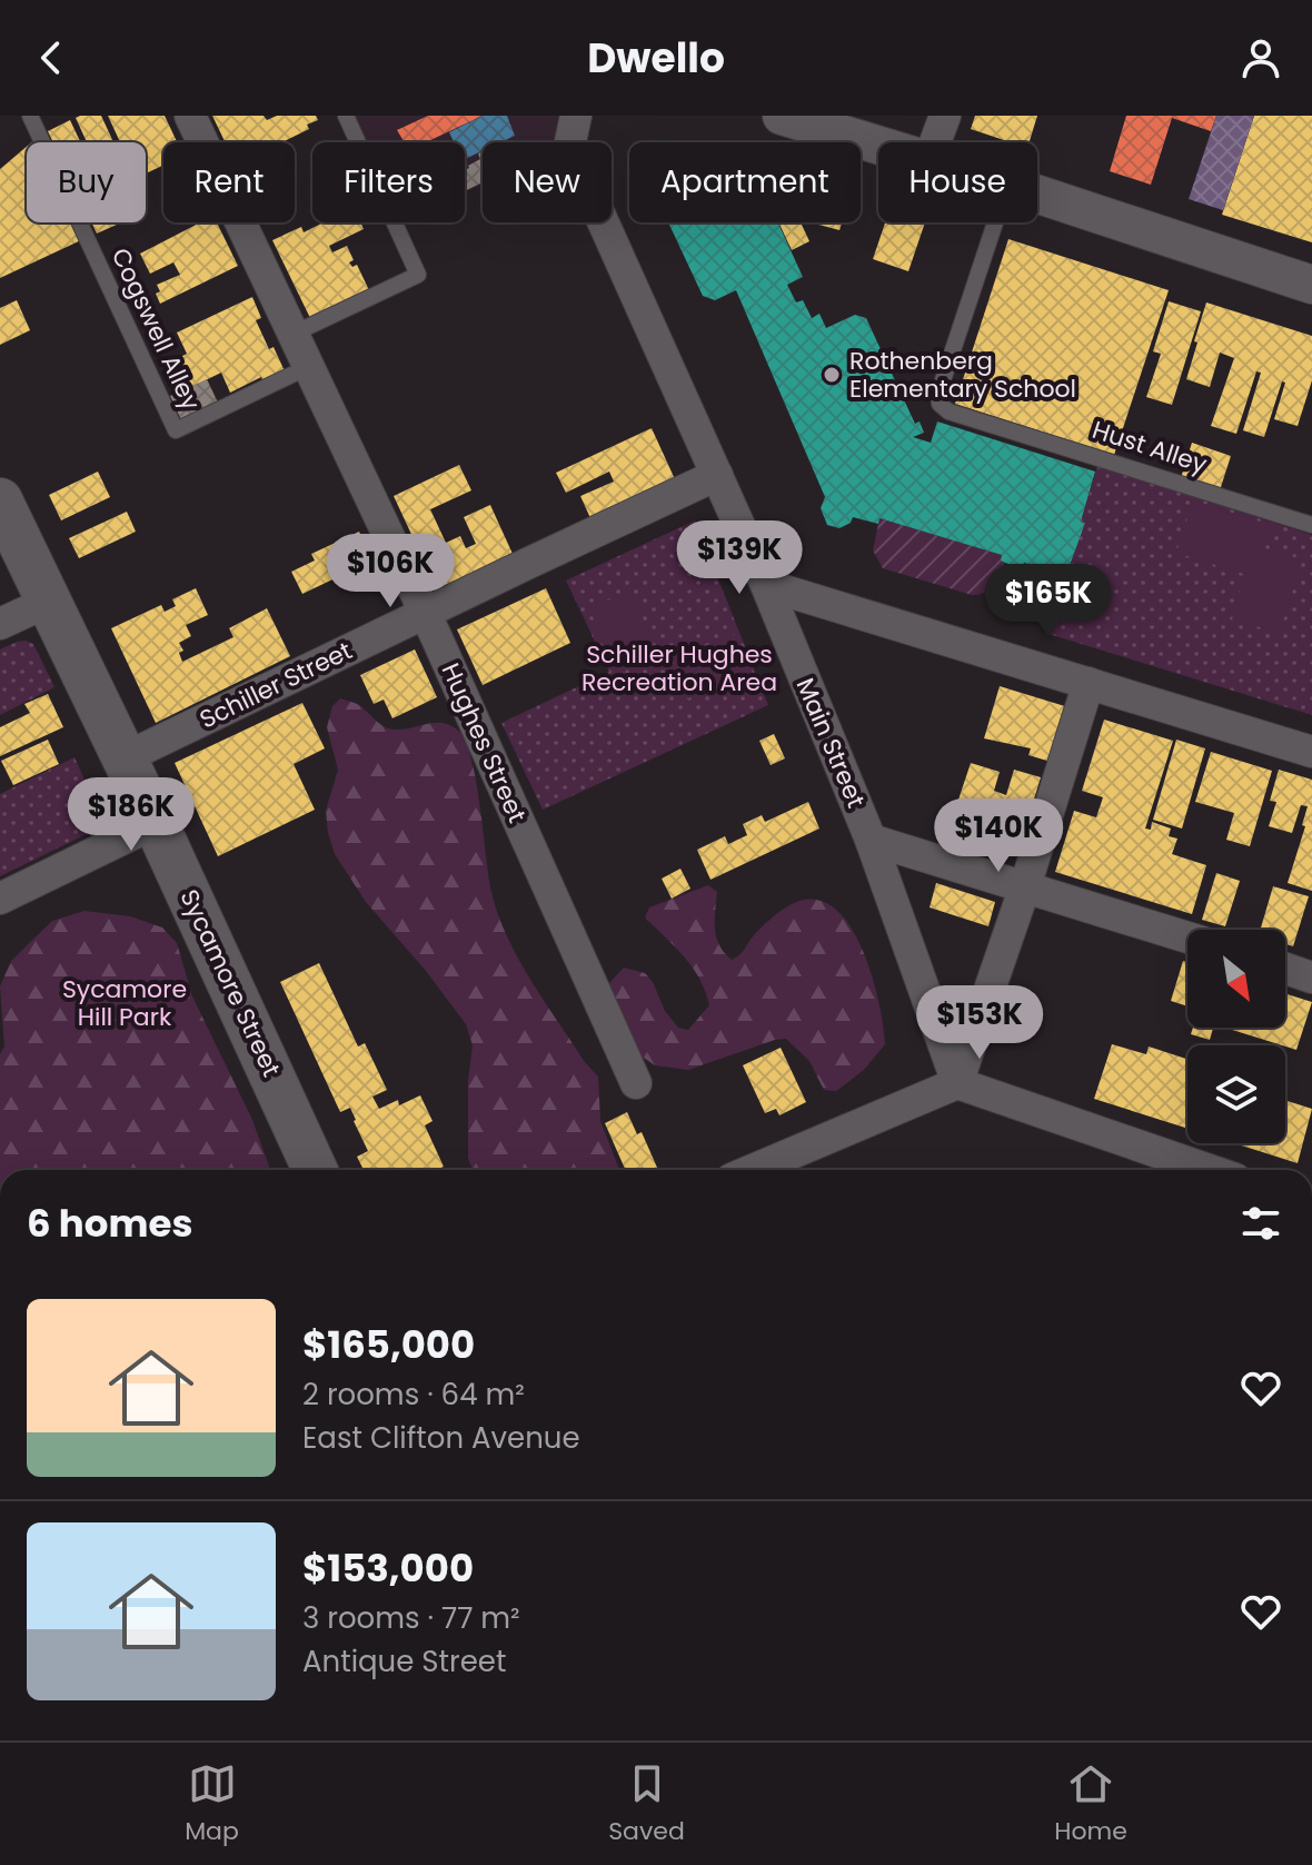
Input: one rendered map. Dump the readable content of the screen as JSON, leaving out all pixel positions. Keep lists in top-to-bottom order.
{
  "streets": {
    "main road": ["Sycamore Street"],
    "street": ["Schiller Street", "Hughes Street", "Main Street"],
    "lane": ["Cogswell Alley", "Hust Alley"]
  },
  "crossings": [
    ["Cogswell Alley", "Hughes Street"],
    ["Schiller Street", "Hughes Street"],
    ["Schiller Street", "Main Street"],
    ["Schiller Street", "Sycamore Street"]
  ],
  "parks": ["Schiller Hughes Recreation Area", "Sycamore Hill Park"],
  "places": ["Rothenberg Elementary School"],
  "north": "bottom right",
  "page": {
    "header": "Dwello",
    "chip": [
      "Buy",
      "Rent",
      "Filters",
      "New",
      "Apartment",
      "House"
    ],
    "price": [
      "$139K",
      "$106K",
      "$165K",
      "$186K",
      "$140K",
      "$153K"
    ],
    "heading": "6 homes",
    "list": [
      {
        "name": "$165,000",
        "note": "2 rooms · 64 m² · East Clifton Avenue"
      },
      {
        "name": "$153,000",
        "note": "3 rooms · 77 m² · Antique Street"
      }
    ],
    "tabs": ["Map", "Saved", "Home"]
  }
}
